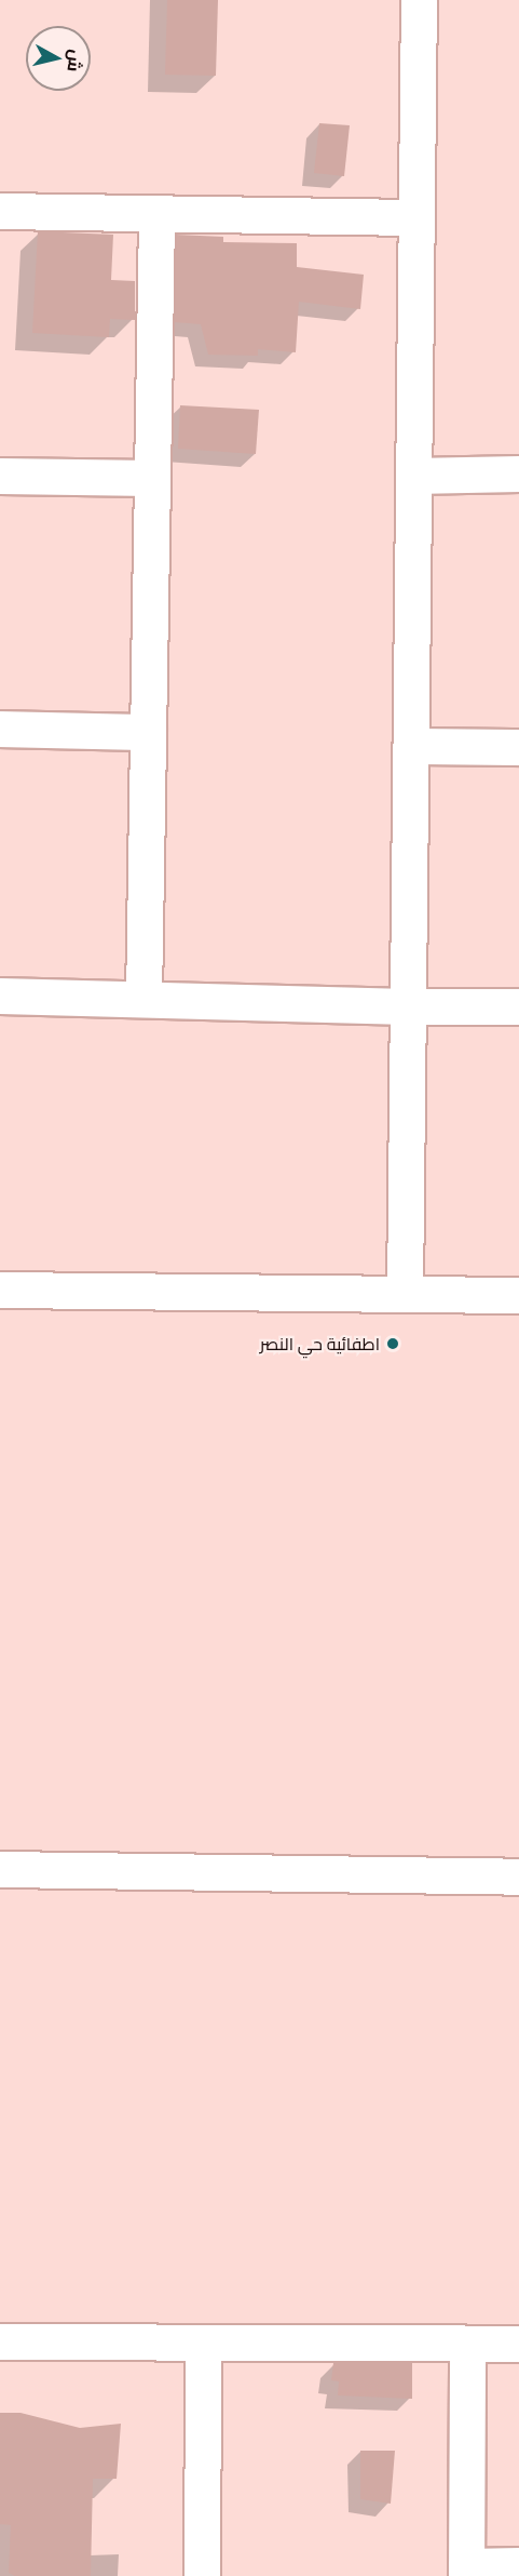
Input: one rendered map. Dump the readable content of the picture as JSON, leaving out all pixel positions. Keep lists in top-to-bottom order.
{
  "places": ["اطفائية حي النصر"],
  "north": "right"
}
